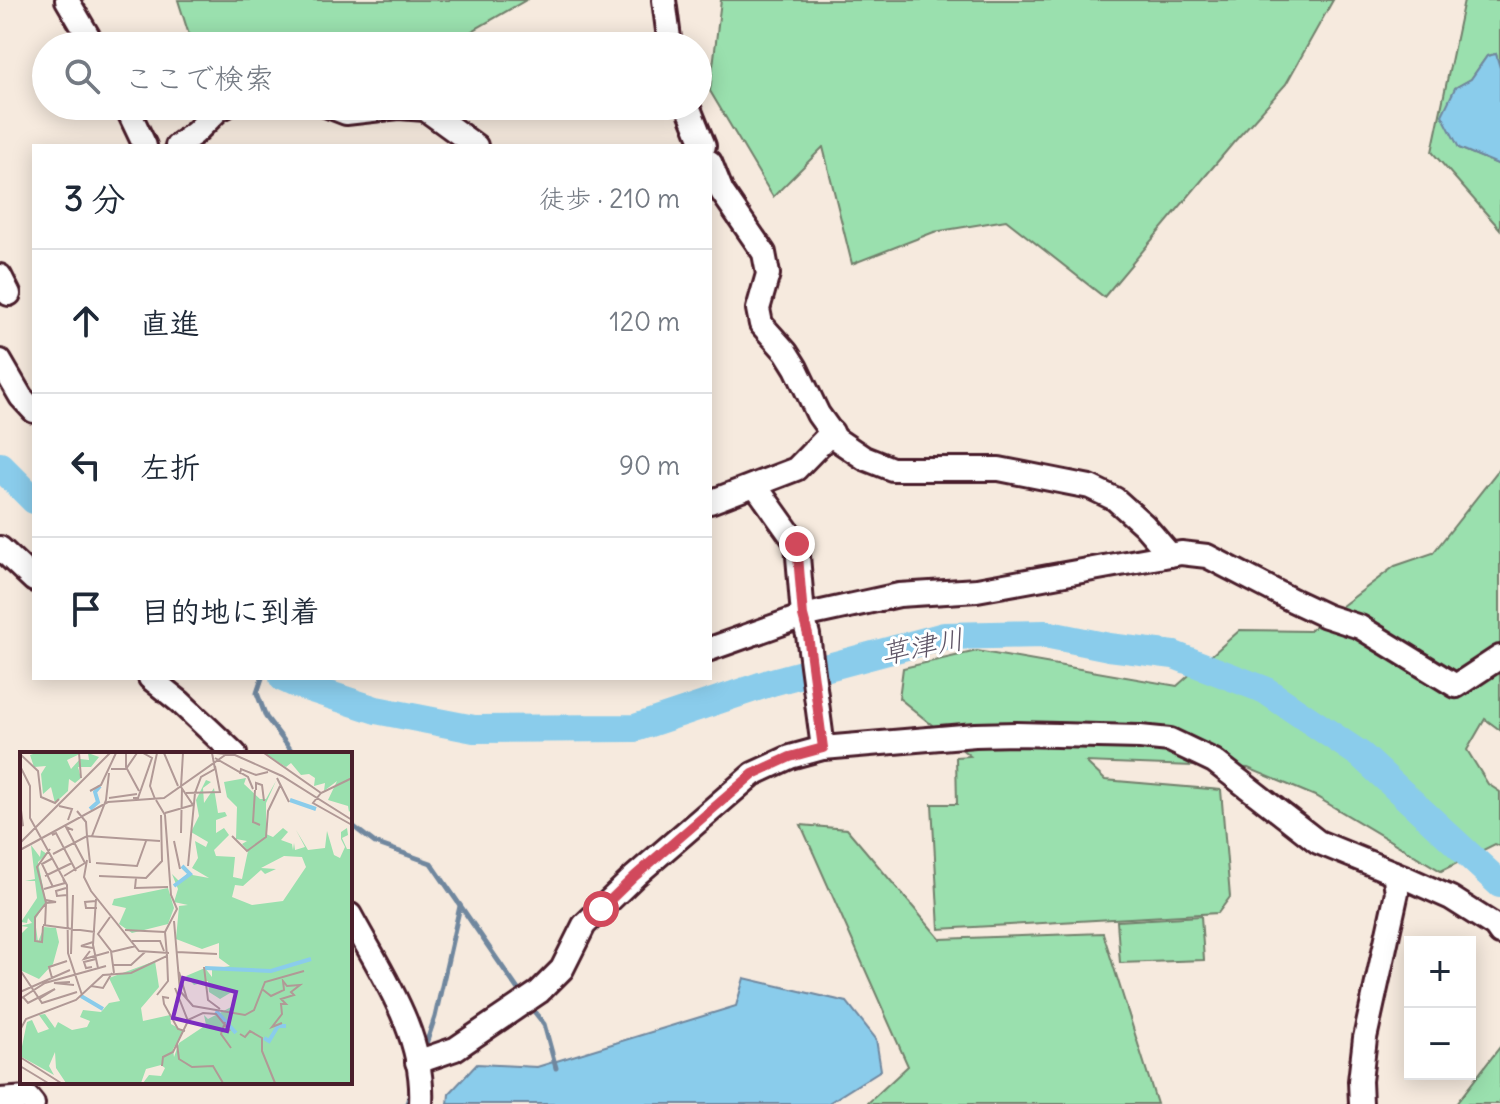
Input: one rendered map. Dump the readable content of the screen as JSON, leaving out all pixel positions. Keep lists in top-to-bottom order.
{
  "water": ["草津川"],
  "page": {
    "search": "ここで検索",
    "heading": ["3 分", "徒歩 · 210 m"],
    "list": [
      ["直進", "120 m"],
      ["左折", "90 m"],
      "目的地に到着"
    ],
    "map_buttons": ["+", "−"]
  }
}
